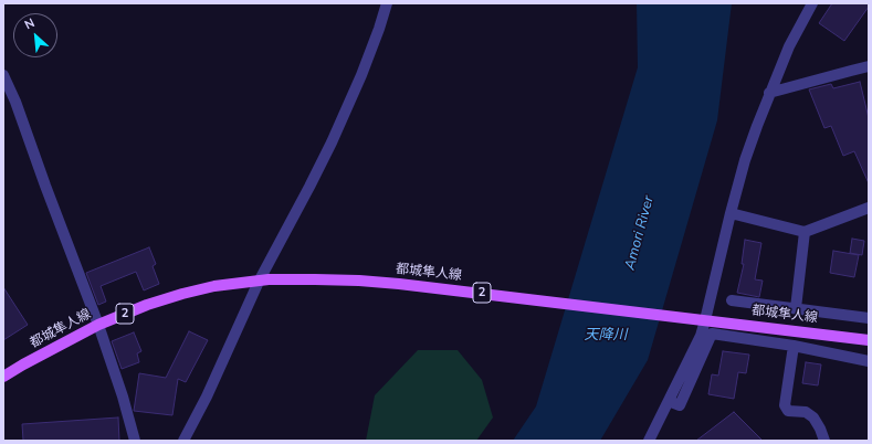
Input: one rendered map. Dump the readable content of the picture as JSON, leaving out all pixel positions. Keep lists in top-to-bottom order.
{
  "streets": {
    "main road": ["都城隼人線", "2"]
  },
  "water": ["Amori River", "天降川"],
  "north": "top left"
}
